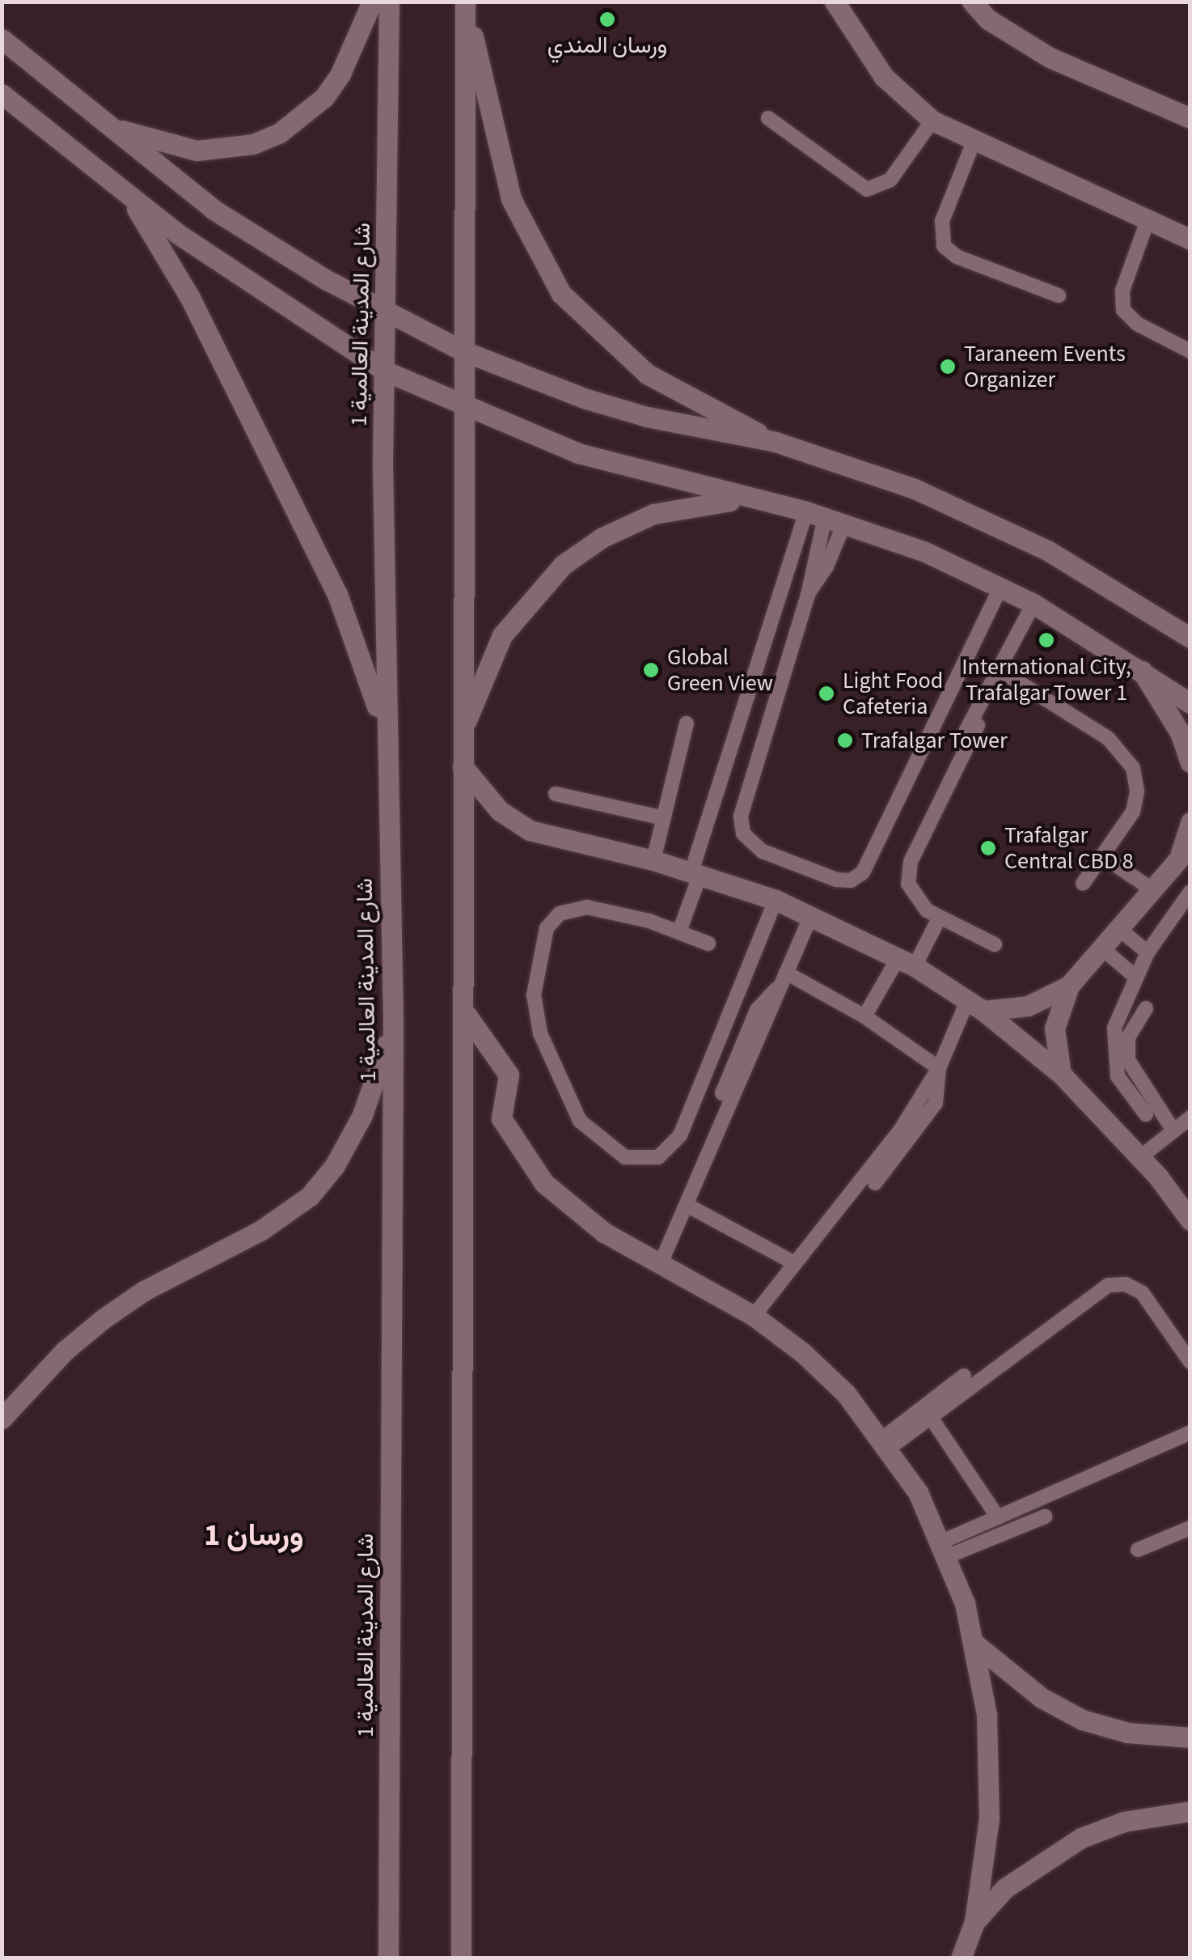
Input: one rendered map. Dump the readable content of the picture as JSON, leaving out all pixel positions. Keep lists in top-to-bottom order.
{
  "streets": {
    "street": ["شارع المدينة العالمية 1"]
  },
  "districts": ["ورسان 1"],
  "places": [
    "ورسان المندي",
    "Taraneem Events Organizer",
    "International City, Trafalgar Tower 1",
    "Global Green View",
    "Light Food Cafeteria",
    "Trafalgar Tower",
    "Trafalgar Central CBD 8"
  ]
}
